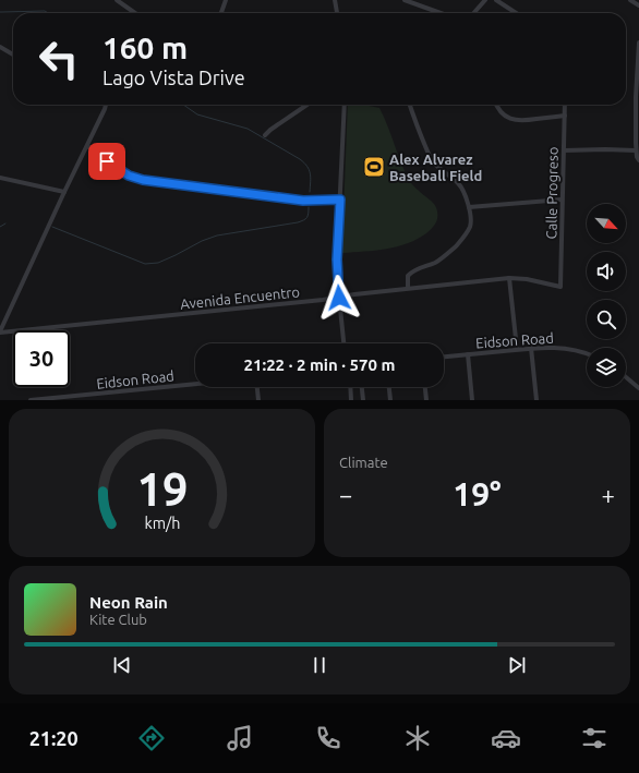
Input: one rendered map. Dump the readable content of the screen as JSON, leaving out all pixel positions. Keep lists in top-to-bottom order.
{
  "streets": {
    "street": ["Calle Progreso", "Avenida Encuentro", "Eidson Road"]
  },
  "crossings": [
    ["Calle Progreso", "Avenida Encuentro"]
  ],
  "places": {
    "sports": ["Alex Alvarez Baseball Field"]
  },
  "north": "bottom right",
  "page": {
    "turn": ["160 m", "Lago Vista Drive"],
    "limit": "30",
    "trip": "21:22 · 2 min · 570 m",
    "tile": "Climate",
    "heat": ["−", "19°", "+"],
    "song": ["Neon Rain", "Kite Club"],
    "tabs": "21:20",
    "gauge": ["19", "km/h"]
  }
}
